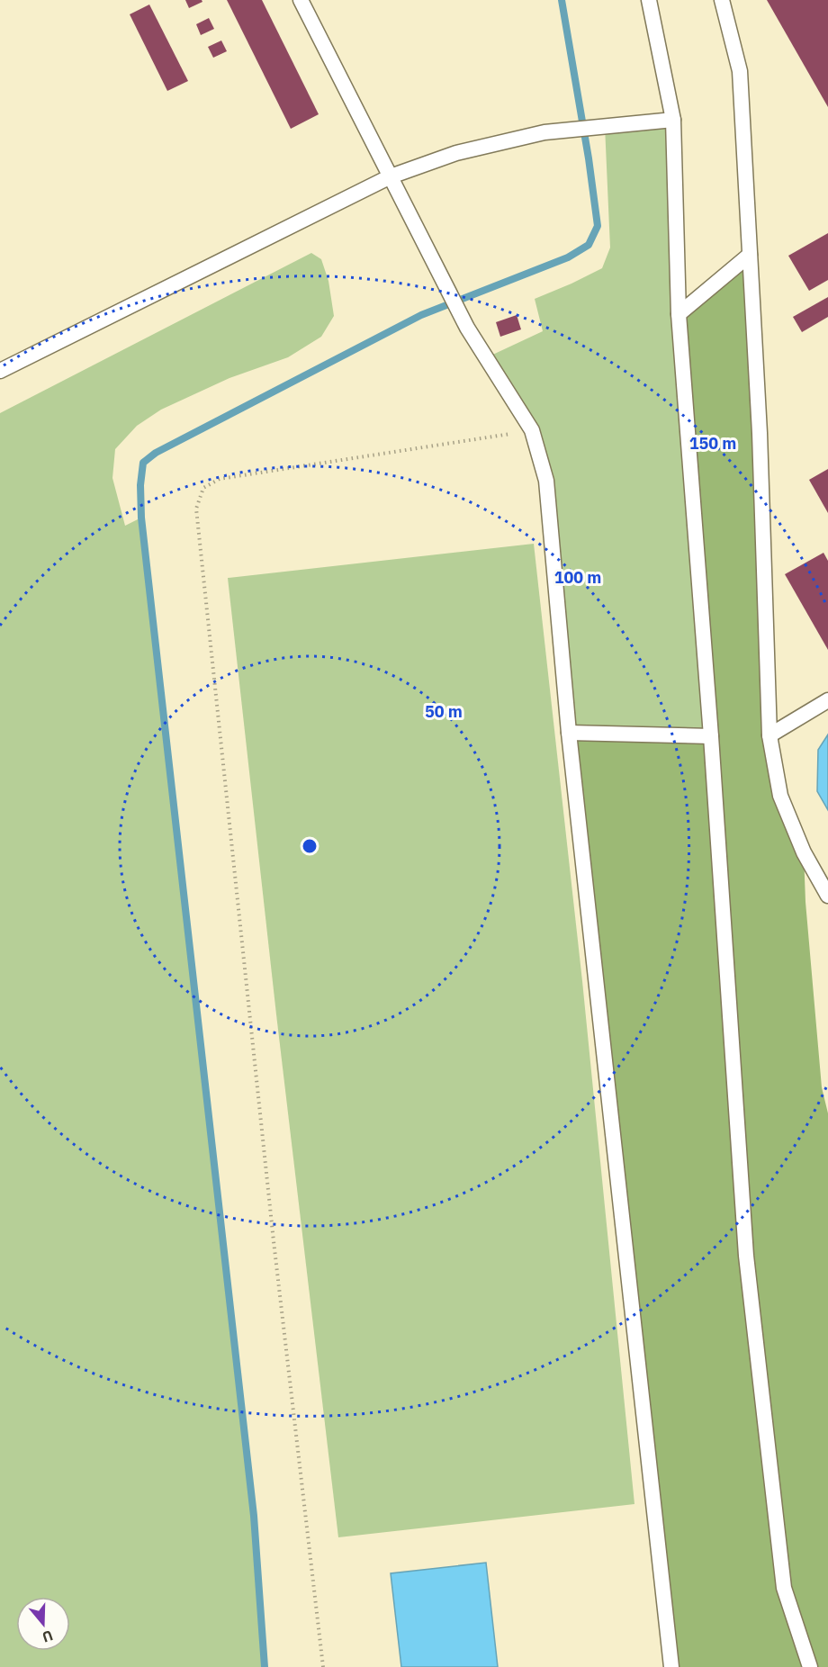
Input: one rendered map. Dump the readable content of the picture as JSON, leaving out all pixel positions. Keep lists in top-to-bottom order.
{
  "north": "bottom",
  "rings": ["150 m", "100 m", "50 m"]
}
